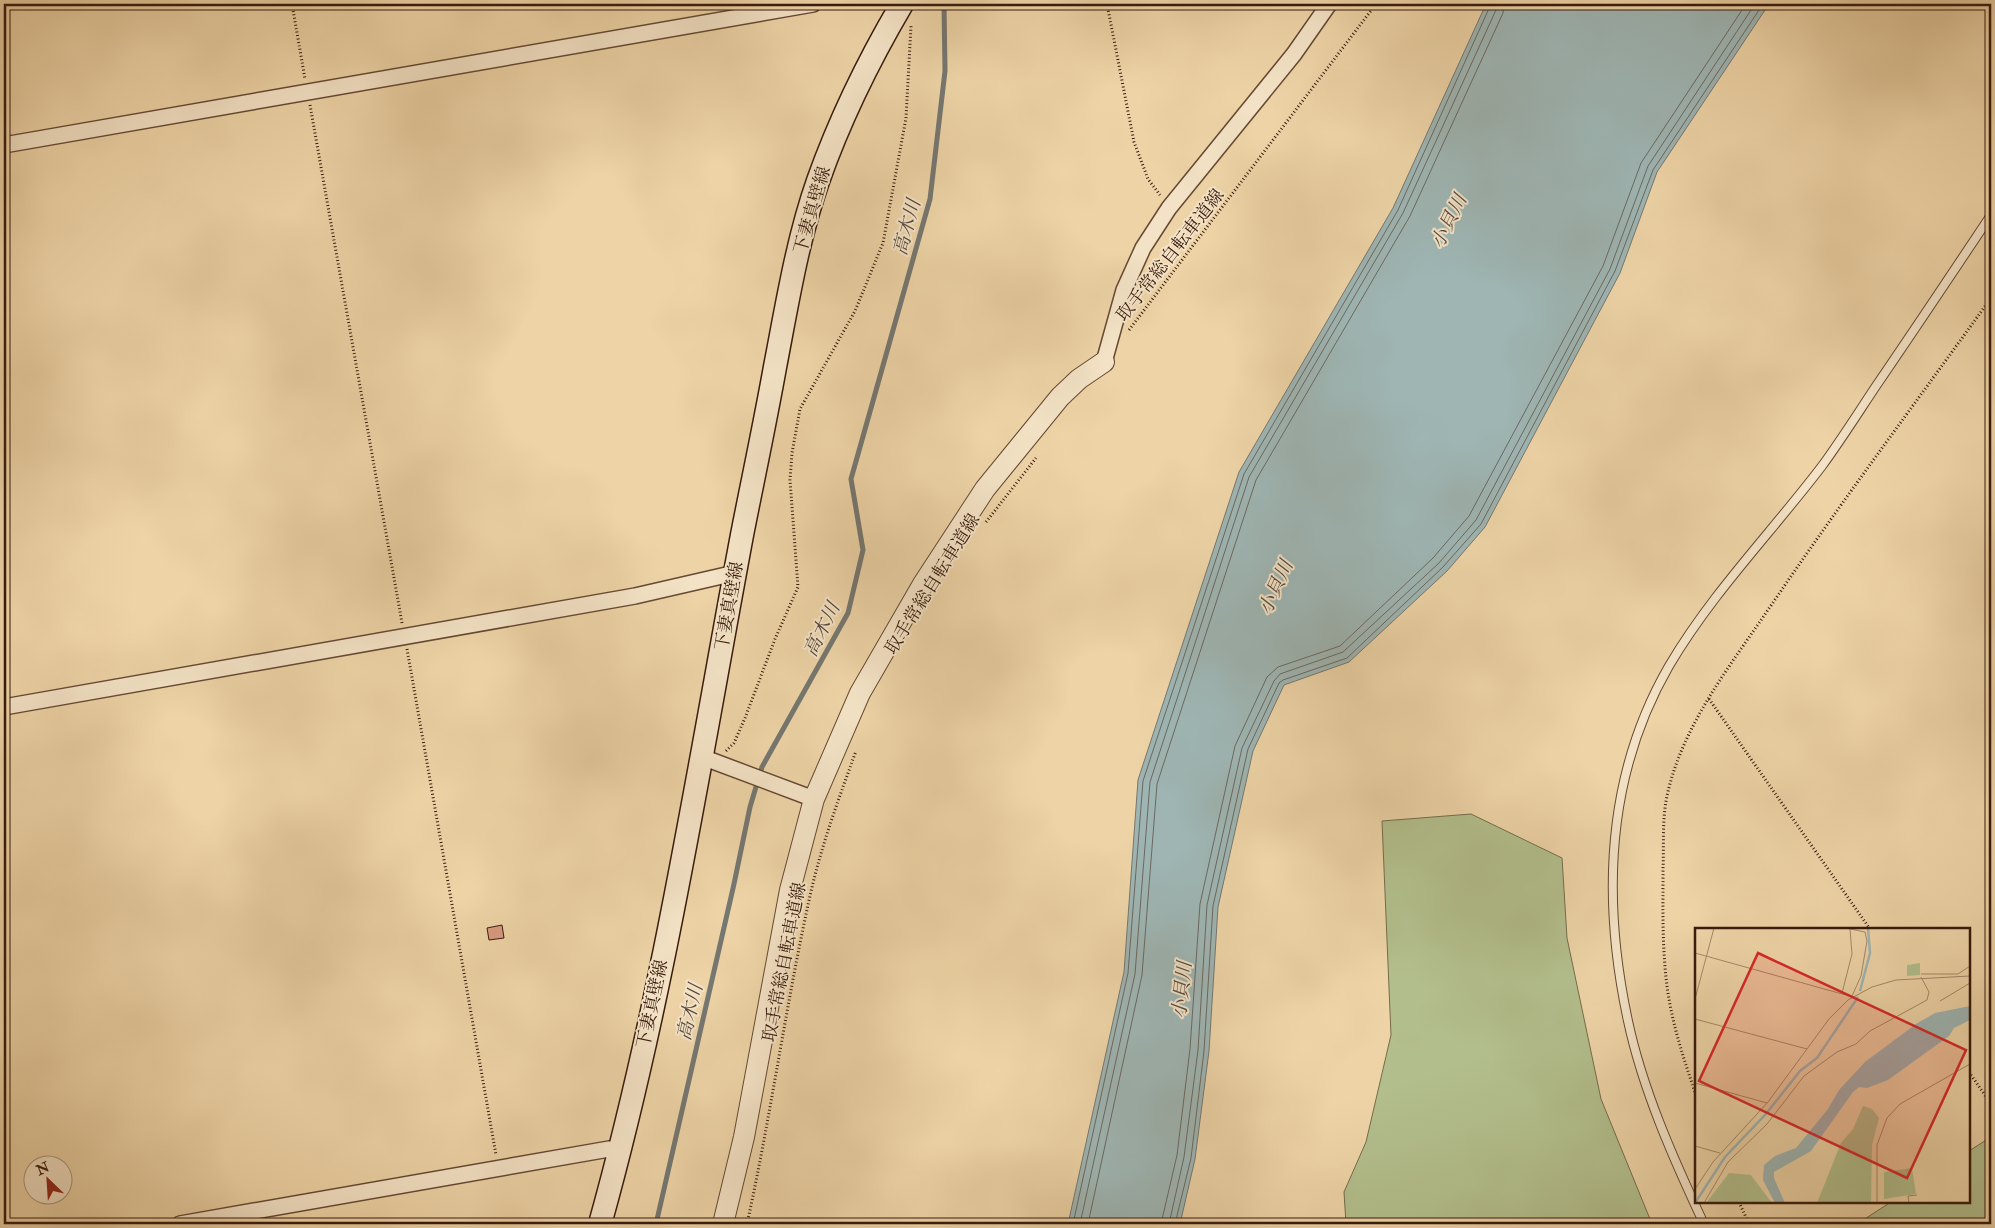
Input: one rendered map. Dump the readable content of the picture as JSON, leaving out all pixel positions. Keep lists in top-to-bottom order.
{
  "streets": {
    "main road": ["下妻真壁線"],
    "path": ["取手常総自転車道線"]
  },
  "water": ["小貝川", "高木川"],
  "north": "top left"
}
